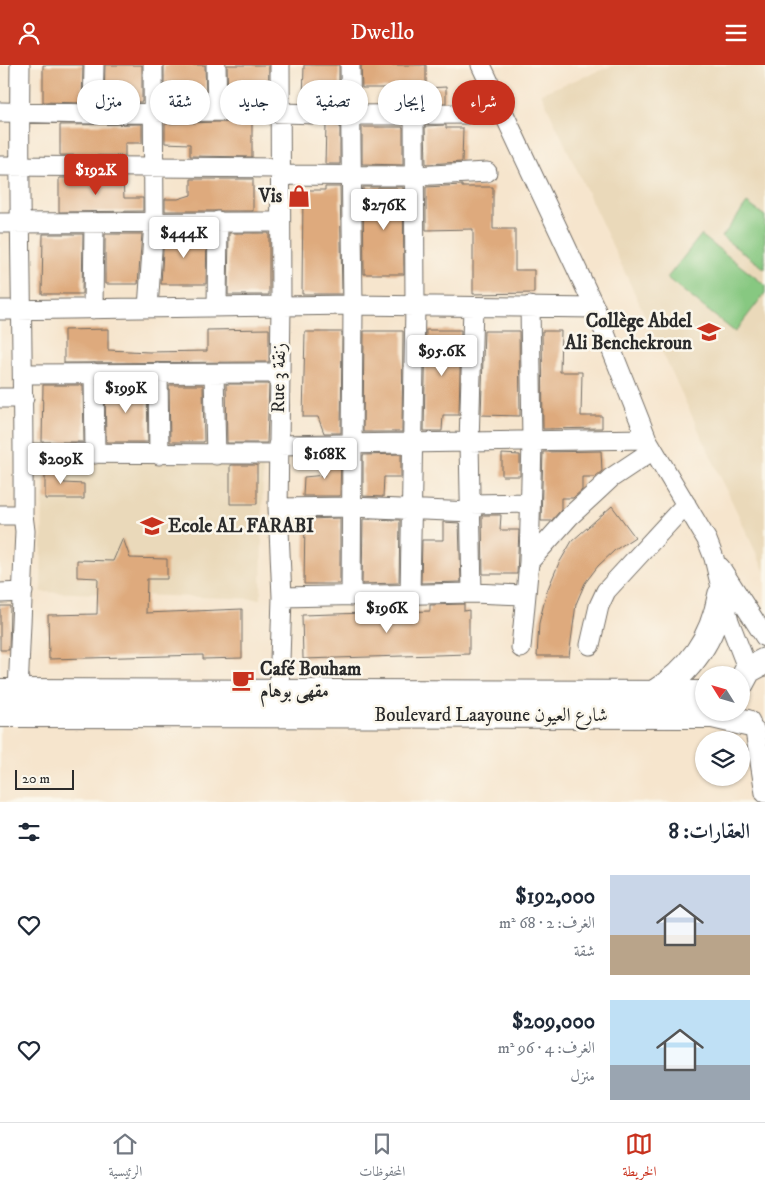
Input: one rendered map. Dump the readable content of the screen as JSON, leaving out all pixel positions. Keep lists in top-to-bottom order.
{
  "streets": {
    "street": ["Rue 3 زنقة", "Boulevard Laayoune شارع العيون"]
  },
  "crossings": [
    ["Rue 3 زنقة", "Boulevard Laayoune شارع العيون"]
  ],
  "places": {
    "shop": ["Vis"],
    "school or university": ["Collège Abdel Ali Benchekroun", "Ecole AL FARABI"],
    "cafe": ["Café Bouham مقهى بوهام"]
  },
  "scale_bar": "20 m",
  "north": "top left",
  "page": {
    "header": "Dwello",
    "chip": [
      "شراء",
      "إيجار",
      "تصفية",
      "جديد",
      "شقة",
      "منزل"
    ],
    "price": [
      "$192K",
      "$276K",
      "$444K",
      "$95.6K",
      "$199K",
      "$168K",
      "$209K",
      "$196K"
    ],
    "scale": "20 m",
    "heading": "العقارات: 8",
    "list": [
      {
        "name": "$192,000",
        "note": "الغرف: 2 · 68 m² · شقة"
      },
      {
        "name": "$209,000",
        "note": "الغرف: 4 · 96 m² · منزل"
      }
    ],
    "tabs": ["الخريطة", "المحفوظات", "الرئيسية"]
  }
}
